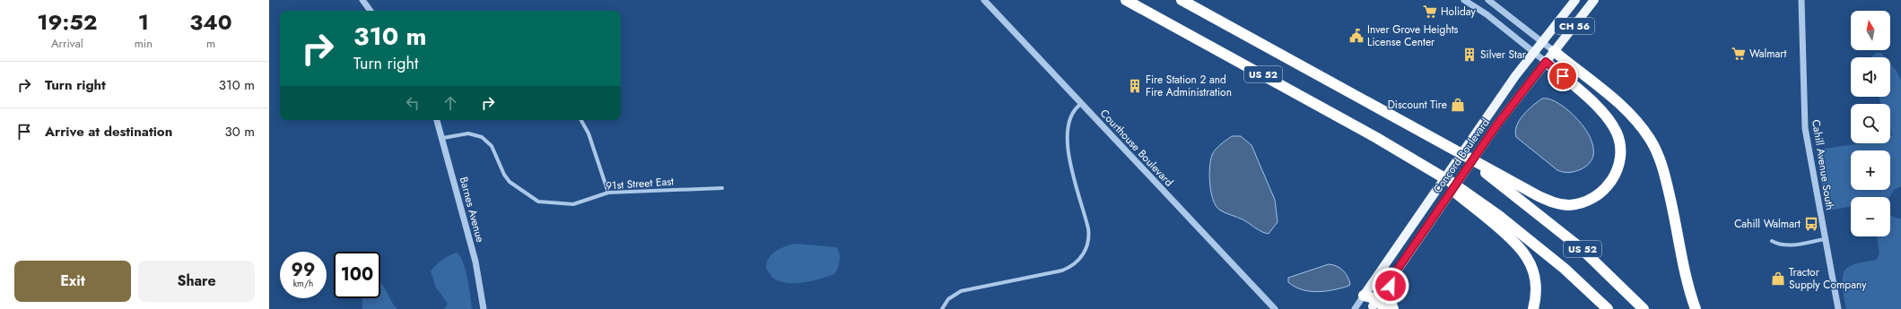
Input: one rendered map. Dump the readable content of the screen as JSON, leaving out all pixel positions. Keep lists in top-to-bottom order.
{
  "streets": {
    "highway": ["US 52"],
    "main road": ["CH 56", "Concord Boulevard"],
    "street": [
      "Courthouse Boulevard",
      "Cahill Avenue South",
      "91st Street East",
      "Barnes Avenue"
    ]
  },
  "crossings": [
    ["CH 56", "Concord Boulevard"],
    ["91st Street East", "Barnes Avenue"]
  ],
  "places": {
    "supermarket": ["Holiday", "Walmart"],
    "public building": ["Inver Grove Heights License Center"],
    "building": ["Silver Star", "Fire Station 2 and Fire Administration"],
    "shop": ["Discount Tire", "Tractor Supply Company"],
    "bus stop": ["Cahill Walmart"]
  },
  "north": "top",
  "page": {
    "eta": [
      "19:52",
      "Arrival",
      "1",
      "min",
      "340",
      "m"
    ],
    "map_buttons": ["+", "−"],
    "turn": ["310 m", "Turn right"],
    "list": [
      {
        "name": "Turn right",
        "value": "310 m"
      },
      {
        "name": "Arrive at destination",
        "value": "30 m"
      }
    ],
    "speed": "99 km/h",
    "limit": "100",
    "buttons": ["Exit", "Share"]
  }
}
